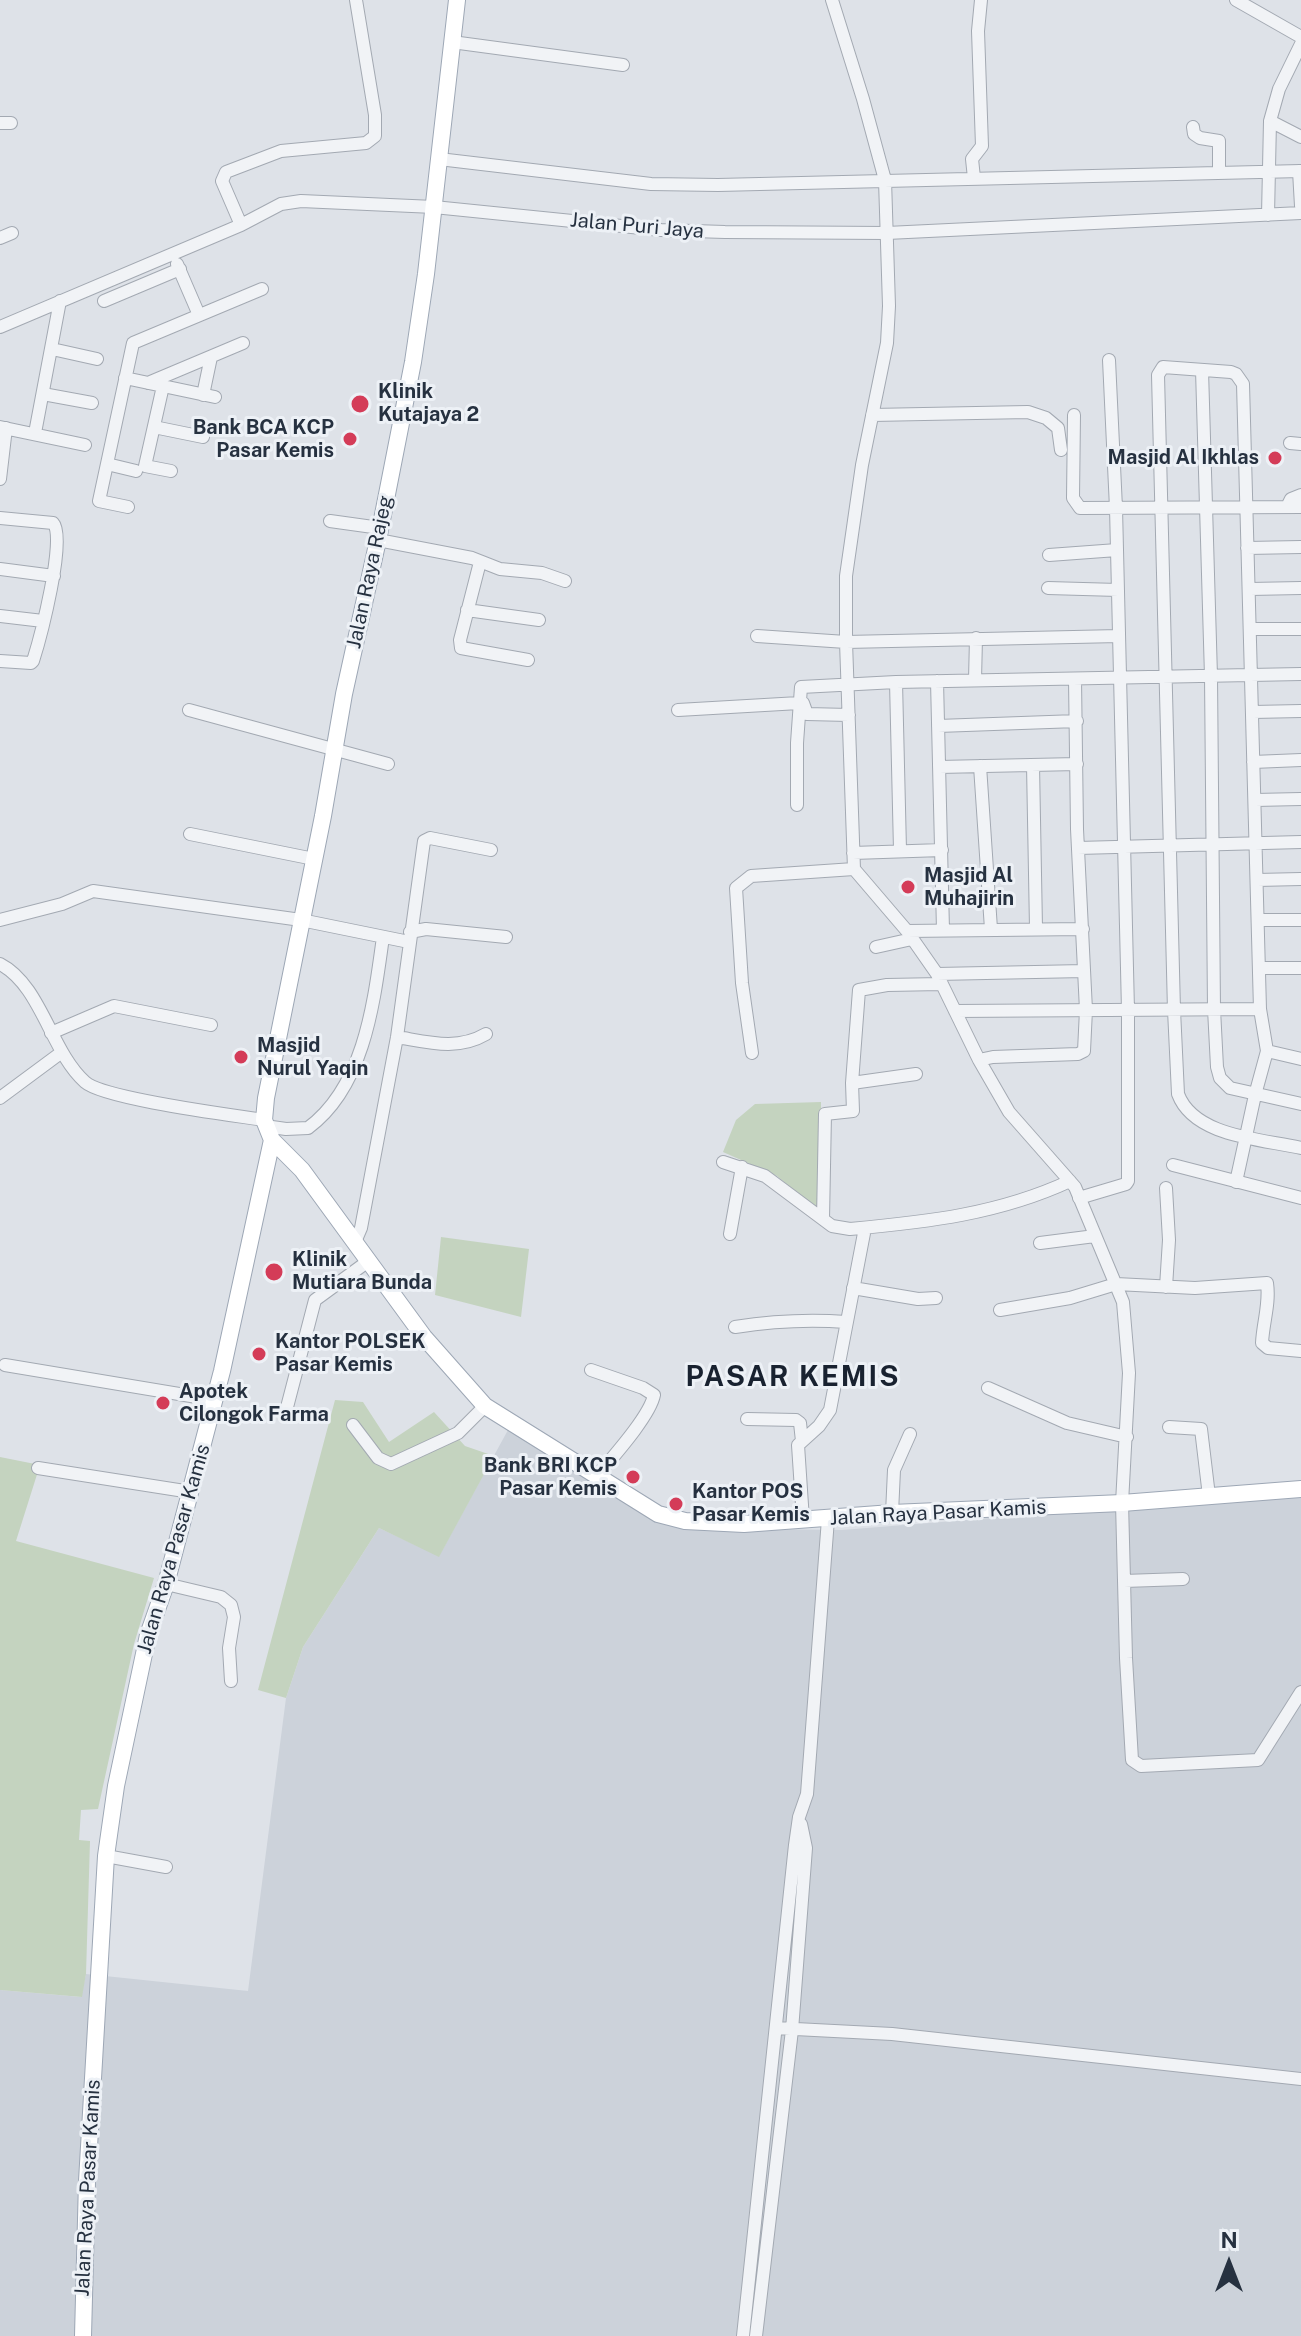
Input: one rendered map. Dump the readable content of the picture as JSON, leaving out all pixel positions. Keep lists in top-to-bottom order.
{
  "streets": {
    "main road": ["Jalan Raya Rajeg", "Jalan Raya Pasar Kamis"],
    "street": ["Jalan Puri Jaya"]
  },
  "crossings": [
    ["Jalan Puri Jaya", "Jalan Raya Rajeg"],
    ["Jalan Raya Rajeg", "Jalan Raya Pasar Kamis"]
  ],
  "districts": ["PASAR KEMIS"],
  "places": [
    "Klinik Kutajaya 2",
    "Bank BCA KCP Pasar Kemis",
    "Masjid Al Ikhlas",
    "Masjid Al Muhajirin",
    "Masjid Nurul Yaqin",
    "Klinik Mutiara Bunda",
    "Kantor POLSEK Pasar Kemis",
    "Apotek Cilongok Farma",
    "Bank BRI KCP Pasar Kemis",
    "Kantor POS Pasar Kemis"
  ],
  "north": "top"
}
